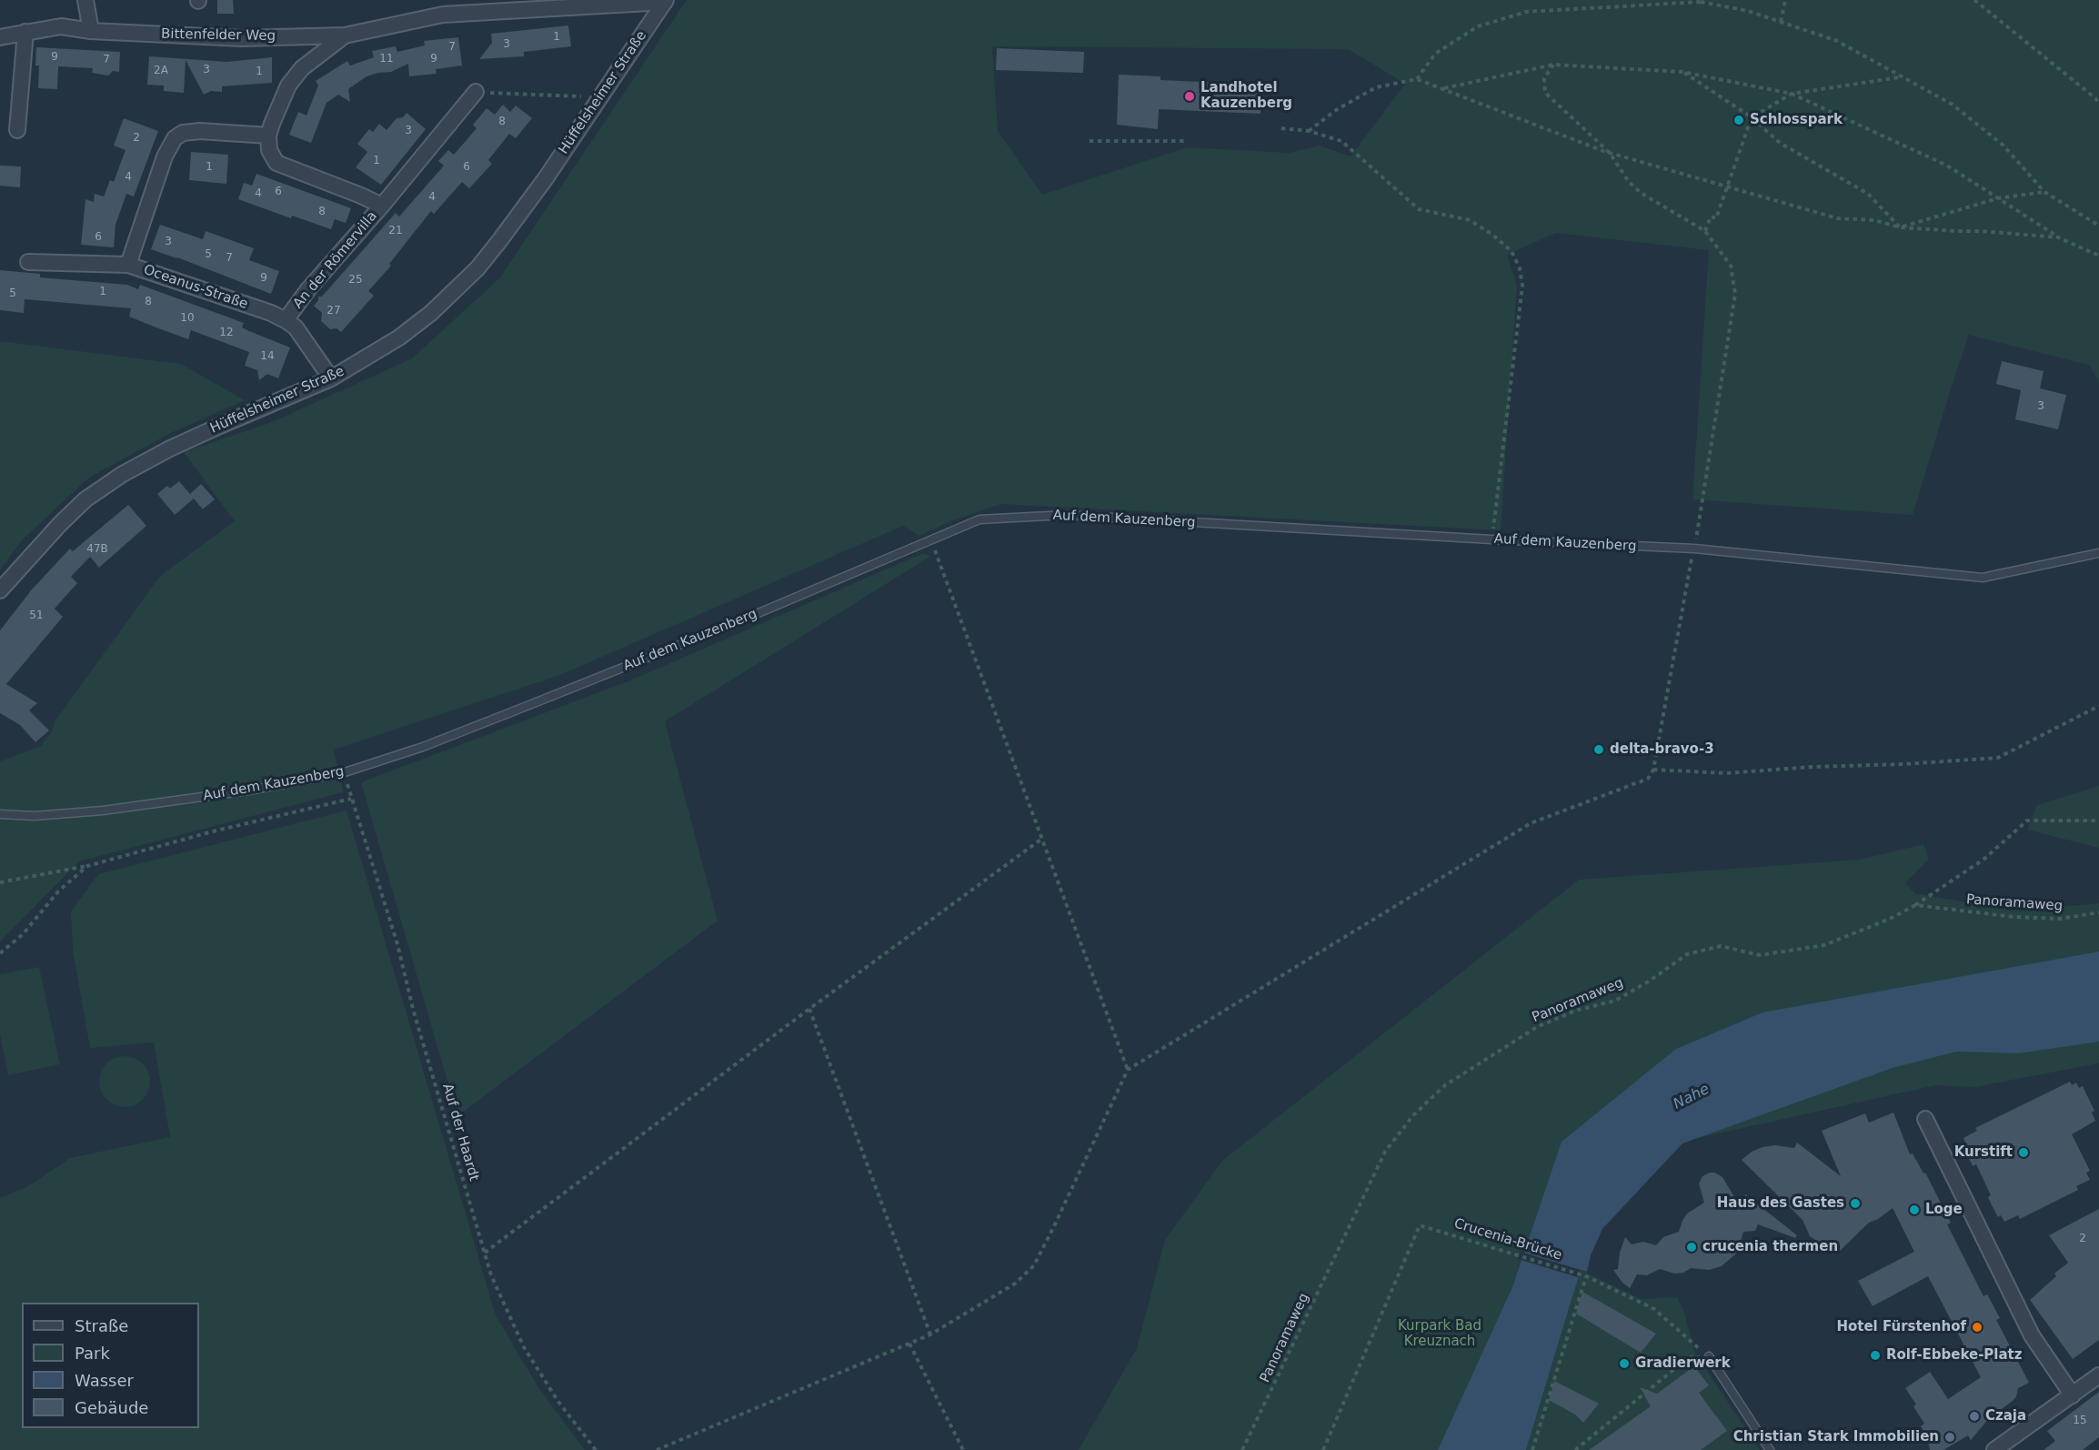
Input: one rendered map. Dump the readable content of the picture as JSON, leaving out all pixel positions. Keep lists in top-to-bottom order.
{
  "streets": {
    "street": [
      "Bittenfelder Weg",
      "Hüffelsheimer Straße",
      "An der Römervilla",
      "Oceanus-Straße"
    ],
    "lane": ["Auf dem Kauzenberg"],
    "path": ["Panoramaweg", "Auf der Haardt", "Crucenia-Brücke"]
  },
  "crossings": [
    ["Hüffelsheimer Straße", "Oceanus-Straße"],
    ["An der Römervilla", "Oceanus-Straße"]
  ],
  "water": ["Nahe"],
  "parks": ["Kurpark Bad Kreuznach"],
  "places": [
    "Landhotel Kauzenberg",
    "Schlosspark",
    "delta-bravo-3",
    "Kurstift",
    "Haus des Gastes",
    "Loge",
    "crucenia thermen",
    "Hotel Fürstenhof",
    "Rolf-Ebbeke-Platz",
    "Gradierwerk",
    "Czaja",
    "Christian Stark Immobilien"
  ],
  "house_numbers": [
    "1",
    "3",
    "7",
    "9",
    "11",
    "9",
    "7",
    "3",
    "2A",
    "1",
    "8",
    "3",
    "2",
    "1",
    "1",
    "6",
    "4",
    "6",
    "4",
    "4",
    "8",
    "21",
    "6",
    "3",
    "5",
    "7",
    "9",
    "25",
    "1",
    "5",
    "8",
    "27",
    "10",
    "12",
    "14",
    "3",
    "47B",
    "51",
    "2",
    "15"
  ],
  "legend": [
    "Straße",
    "Park",
    "Wasser",
    "Gebäude"
  ]
}
